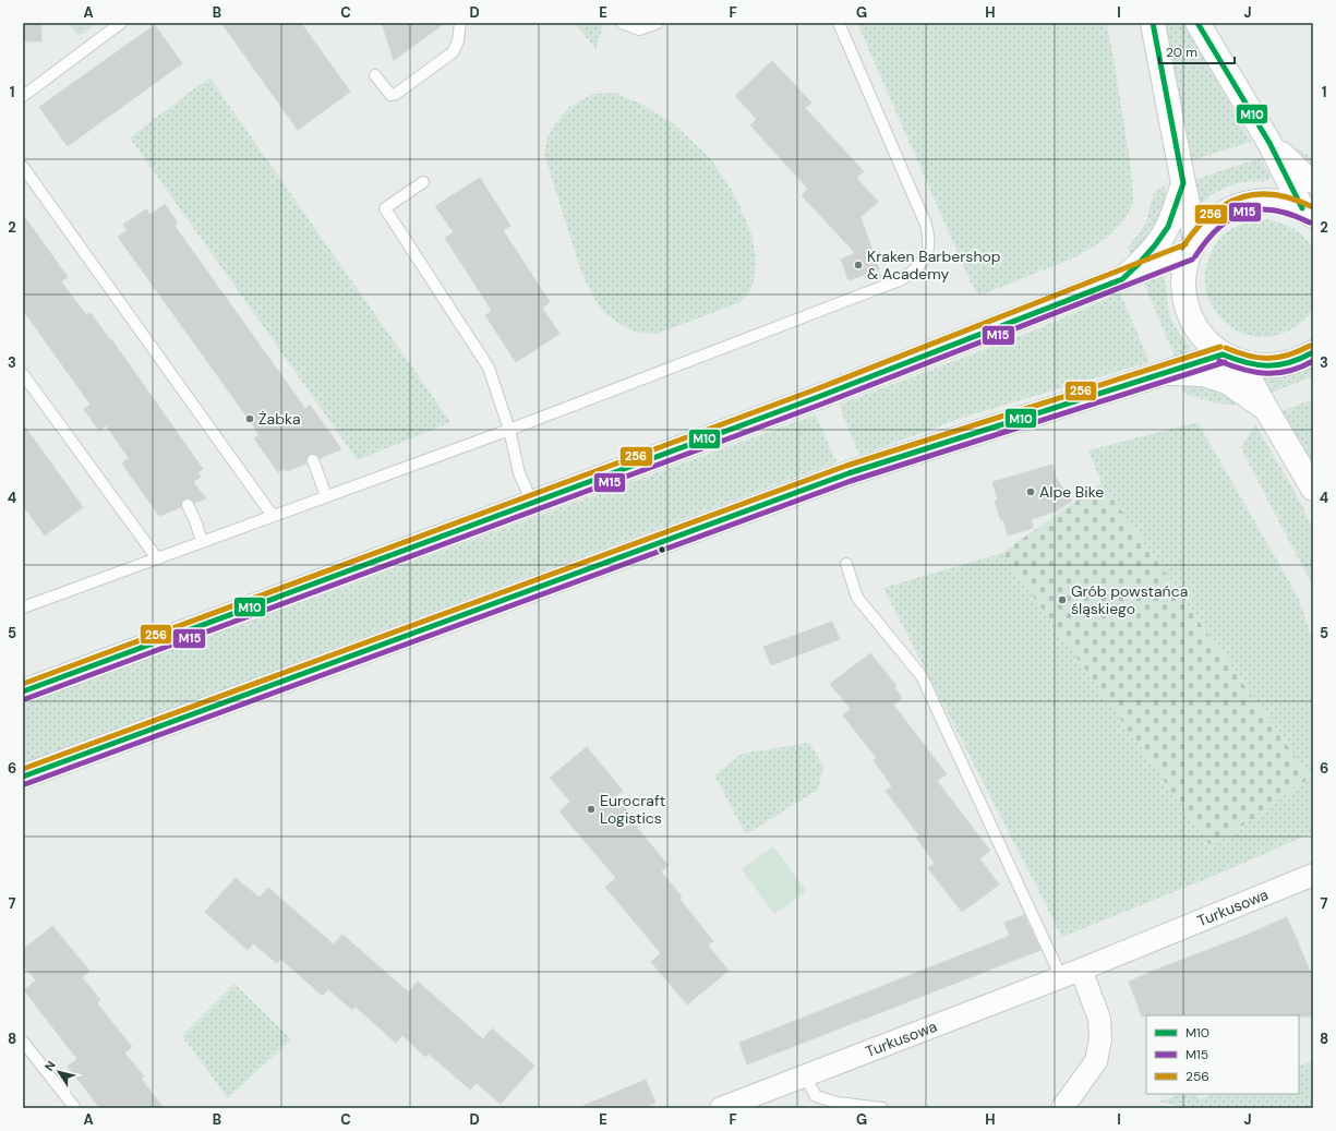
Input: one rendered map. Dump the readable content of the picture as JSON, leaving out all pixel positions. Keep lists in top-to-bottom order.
{
  "streets": {
    "street": ["Turkusowa"]
  },
  "places": [
    "Kraken Barbershop & Academy",
    "Żabka",
    "Alpe Bike",
    "Grób powstańca śląskiego",
    "Eurocraft Logistics"
  ],
  "lines": ["transit line M10", "transit line 256", "transit line M15"],
  "legend": ["M10", "M15", "256"],
  "scale_bar": "20 m",
  "north": "top left",
  "grid": {
    "columns": [
      "A",
      "B",
      "C",
      "D",
      "E",
      "F",
      "G",
      "H",
      "I",
      "J"
    ],
    "rows": [
      "1",
      "2",
      "3",
      "4",
      "5",
      "6",
      "7",
      "8"
    ]
  }
}
